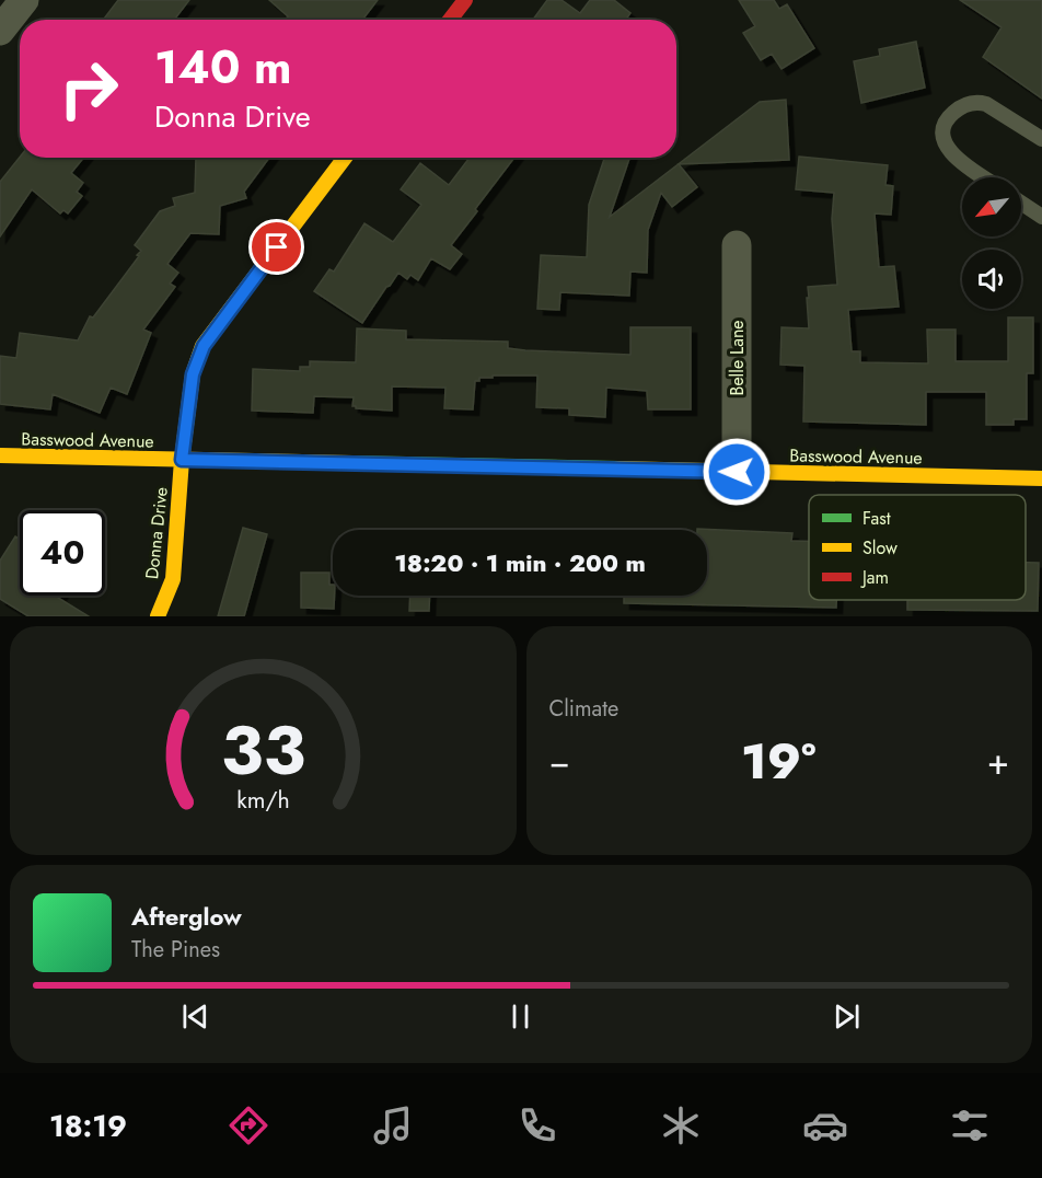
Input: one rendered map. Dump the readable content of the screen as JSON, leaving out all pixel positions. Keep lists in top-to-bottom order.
{
  "streets": {
    "street": ["Belle Lane", "Basswood Avenue", "Donna Drive"]
  },
  "crossings": [
    ["Belle Lane", "Basswood Avenue"],
    ["Basswood Avenue", "Donna Drive"]
  ],
  "legend": ["Fast", "Slow", "Jam"],
  "north": "bottom left",
  "page": {
    "turn": ["140 m", "Donna Drive"],
    "limit": "40",
    "trip": "18:20 · 1 min · 200 m",
    "tile": "Climate",
    "heat": ["−", "19°", "+"],
    "song": ["Afterglow", "The Pines"],
    "tabs": "18:19",
    "gauge": ["33", "km/h"]
  }
}
